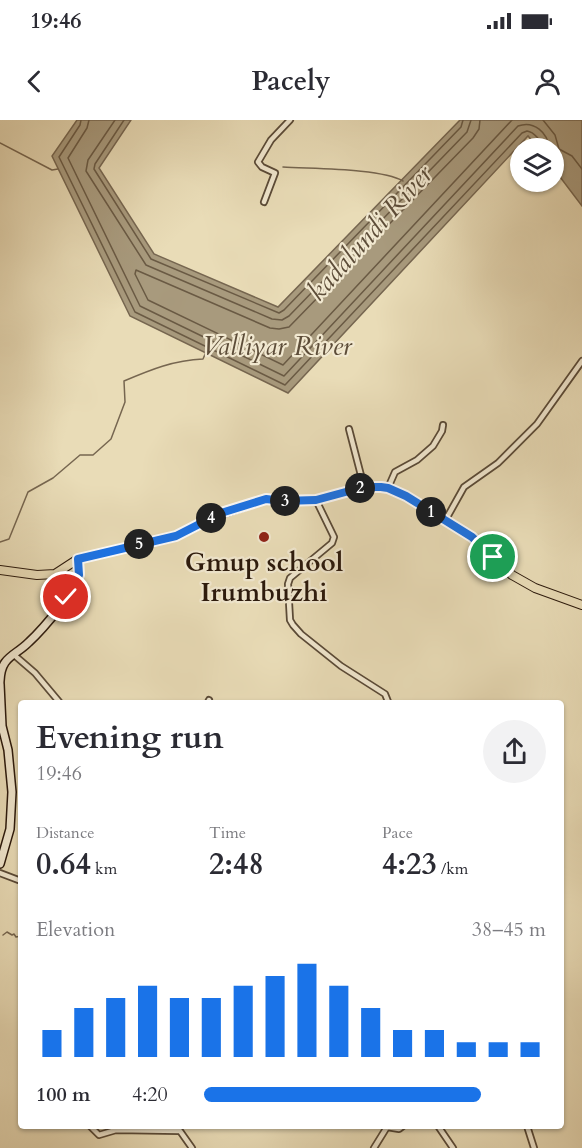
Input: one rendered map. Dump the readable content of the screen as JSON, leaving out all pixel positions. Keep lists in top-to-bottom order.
{
  "water": ["kadalundi River", "Valliyar River"],
  "places": ["Gmup school Irumbuzhi"],
  "page": {
    "status": "19:46",
    "header": "Pacely",
    "pins": [
      "2",
      "3",
      "1",
      "4",
      "5"
    ],
    "heading": ["Evening run", "19:46"],
    "stats": [
      ["Distance", "0.64 km"],
      ["Time", "2:48"],
      ["Pace", "4:23 /km"]
    ],
    "chart": ["Elevation", "38–45 m"],
    "list": [
      {
        "name": "100 m",
        "note": "4:20"
      }
    ]
  }
}
